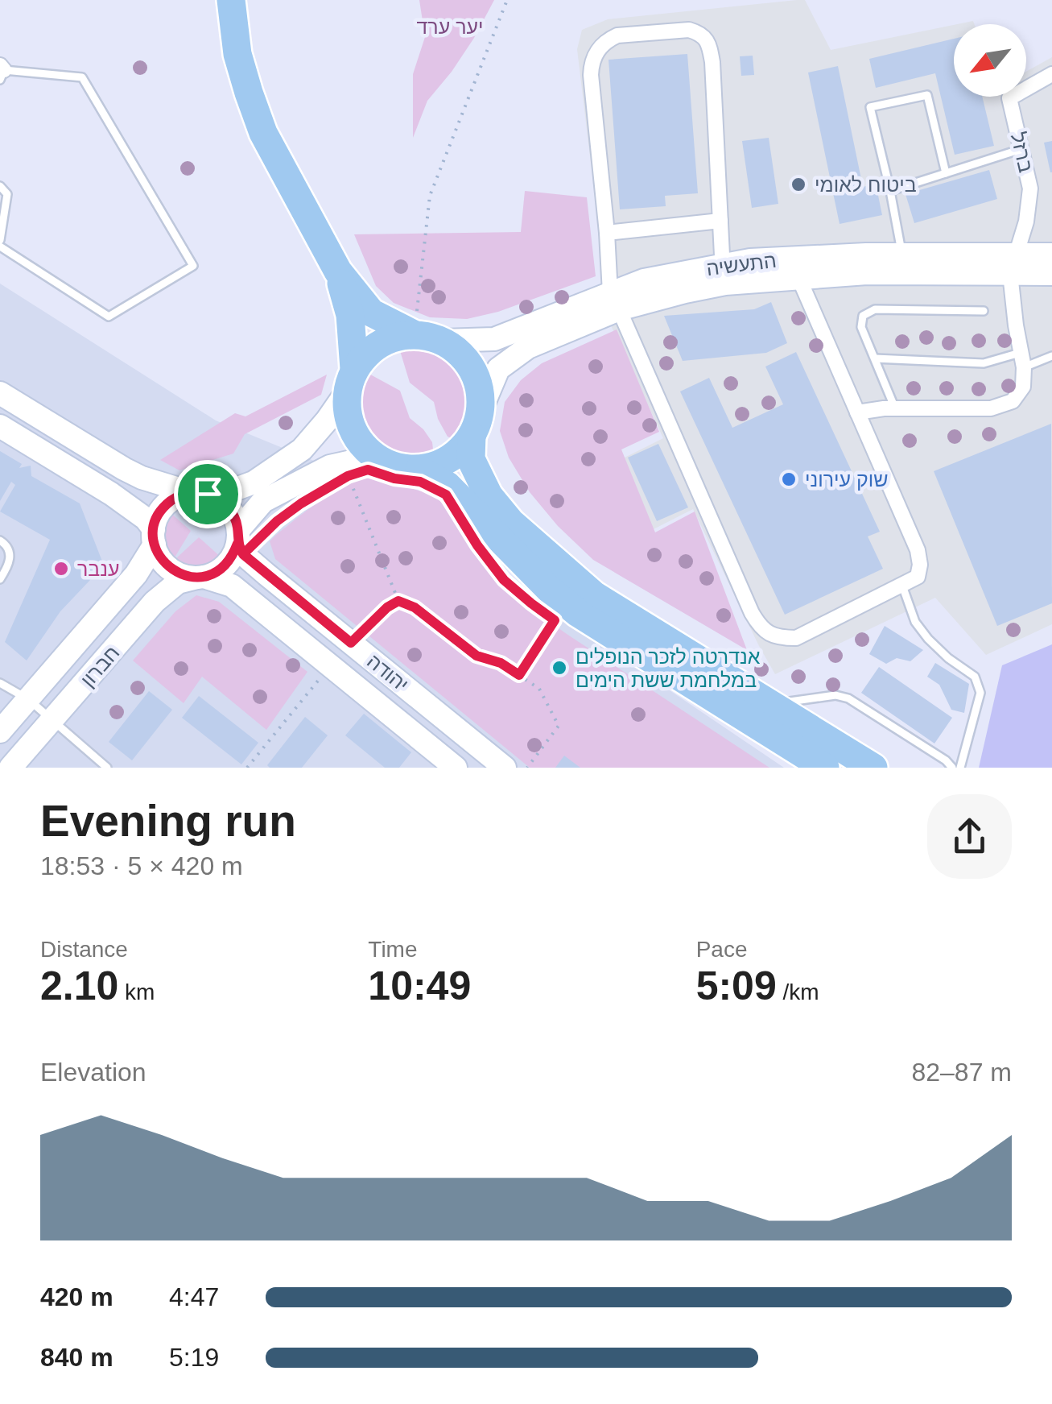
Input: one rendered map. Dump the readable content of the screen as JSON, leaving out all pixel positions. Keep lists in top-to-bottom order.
{
  "streets": {
    "street": [
      "ברזל",
      "התעשיה",
      "חברון",
      "יהודה"
    ]
  },
  "crossings": [
    ["ברזל", "התעשיה"],
    ["חברון", "יהודה"]
  ],
  "parks": ["יער ערד"],
  "places": [
    "ביטוח לאומי",
    "שוק עירוני",
    "ענבר",
    "אנדרטה לזכר הנופלים במלחמת ששת הימים"
  ],
  "north": "bottom left",
  "page": {
    "heading": ["Evening run", "18:53 · 5 × 420 m"],
    "stats": [
      ["Distance", "2.10 km"],
      ["Time", "10:49"],
      ["Pace", "5:09 /km"]
    ],
    "chart": ["Elevation", "82–87 m"],
    "list": [
      {
        "name": "420 m",
        "note": "4:47"
      },
      {
        "name": "840 m",
        "note": "5:19"
      }
    ]
  }
}
